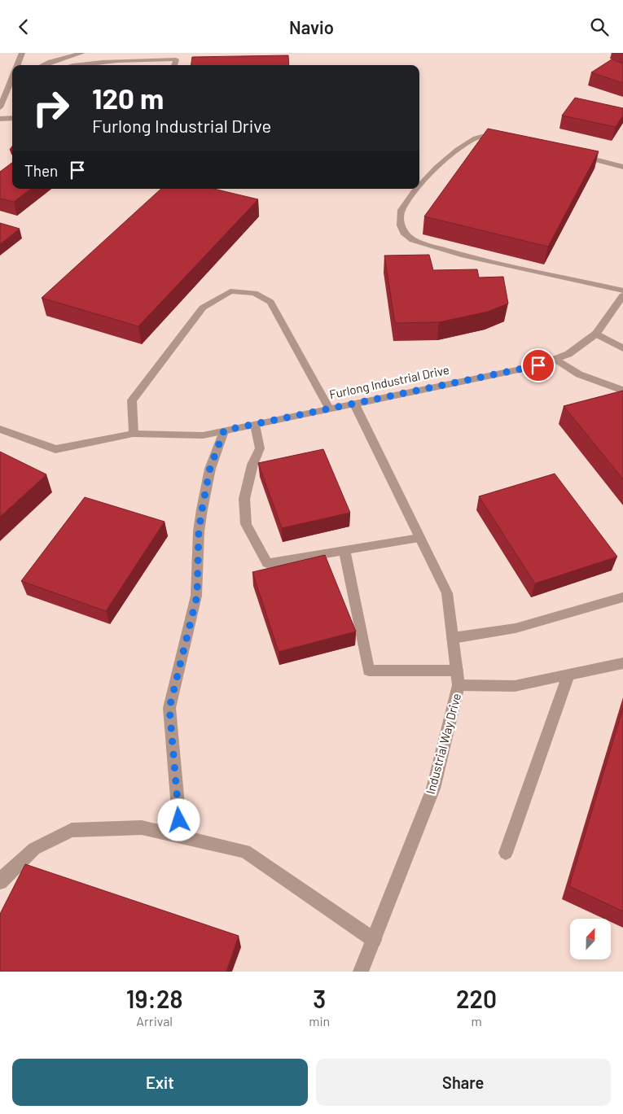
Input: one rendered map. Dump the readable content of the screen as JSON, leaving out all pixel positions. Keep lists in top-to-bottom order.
{
  "streets": {
    "street": ["Furlong Industrial Drive", "Industrial Way Drive"]
  },
  "crossings": [
    ["Furlong Industrial Drive", "Industrial Way Drive"]
  ],
  "north": "top",
  "page": {
    "header": "Navio",
    "turn": ["120 m", "Furlong Industrial Drive"],
    "then": "Then",
    "eta": [
      "19:28",
      "Arrival",
      "3",
      "min",
      "220",
      "m"
    ],
    "buttons": ["Exit", "Share"]
  }
}
